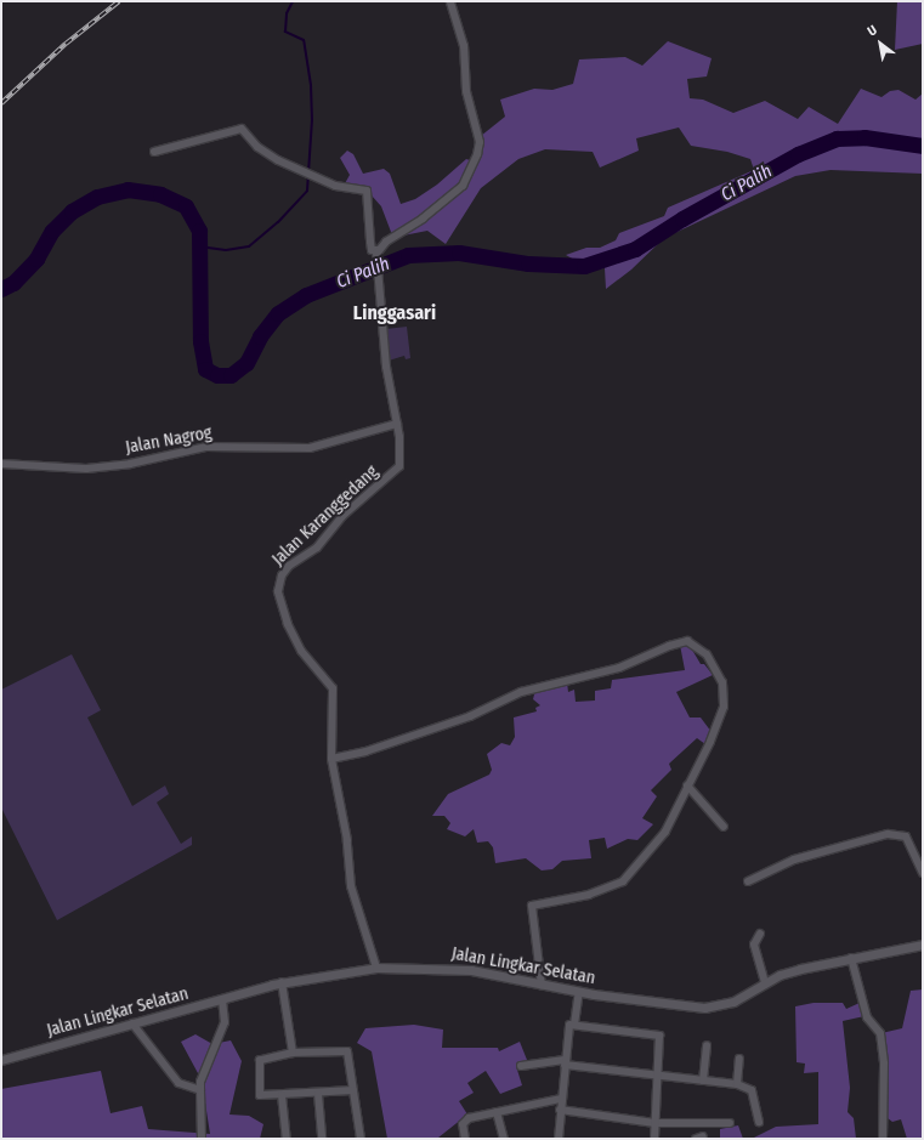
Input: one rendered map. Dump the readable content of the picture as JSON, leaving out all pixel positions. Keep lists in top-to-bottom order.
{
  "streets": {
    "street": ["Jalan Nagrog", "Jalan Karanggedang", "Jalan Lingkar Selatan"]
  },
  "crossings": [
    ["Jalan Nagrog", "Jalan Karanggedang"],
    ["Jalan Karanggedang", "Jalan Lingkar Selatan"]
  ],
  "districts": ["Linggasari"],
  "water": ["Ci Palih"],
  "north": "top left"
}
